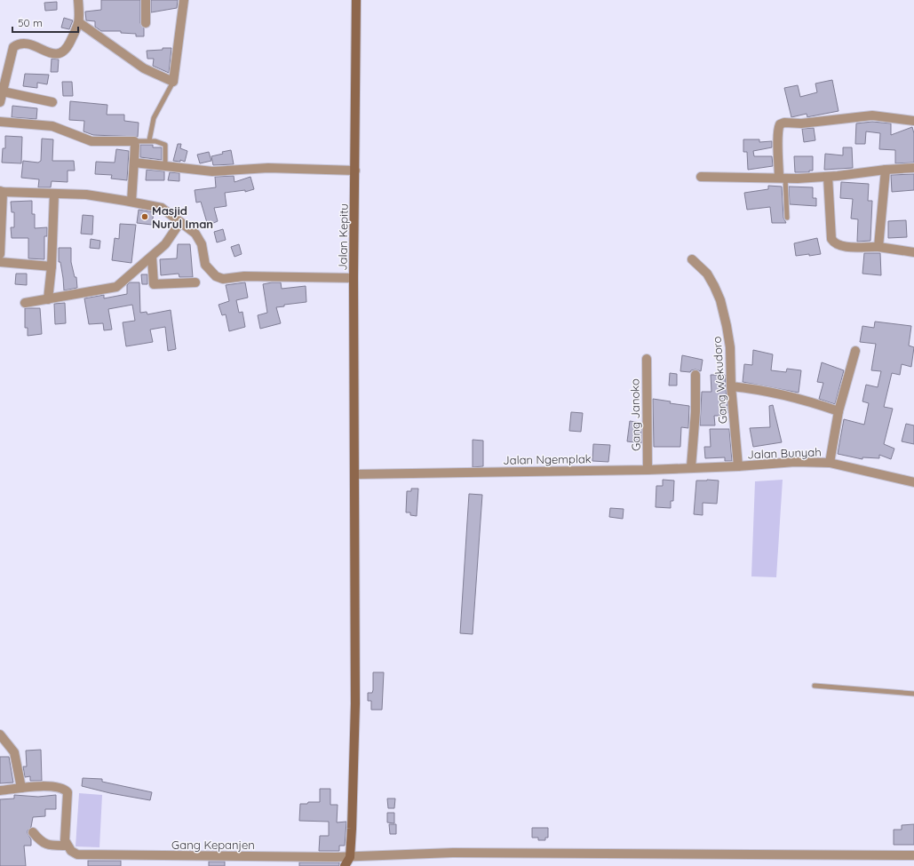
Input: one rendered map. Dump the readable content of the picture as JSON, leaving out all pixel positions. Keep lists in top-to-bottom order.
{
  "streets": {
    "street": [
      "Jalan Kepitu",
      "Gang Wekudoro",
      "Gang Janoko",
      "Jalan Bunyah",
      "Jalan Ngemplak",
      "Gang Kepanjen"
    ]
  },
  "crossings": [
    ["Jalan Kepitu", "Jalan Ngemplak"],
    ["Jalan Kepitu", "Gang Kepanjen"],
    ["Gang Wekudoro", "Jalan Bunyah"],
    ["Gang Wekudoro", "Jalan Ngemplak"],
    ["Gang Janoko", "Jalan Ngemplak"],
    ["Jalan Bunyah", "Jalan Ngemplak"]
  ],
  "places": ["Masjid Nurul Iman"],
  "scale_bar": "50 m"
}
